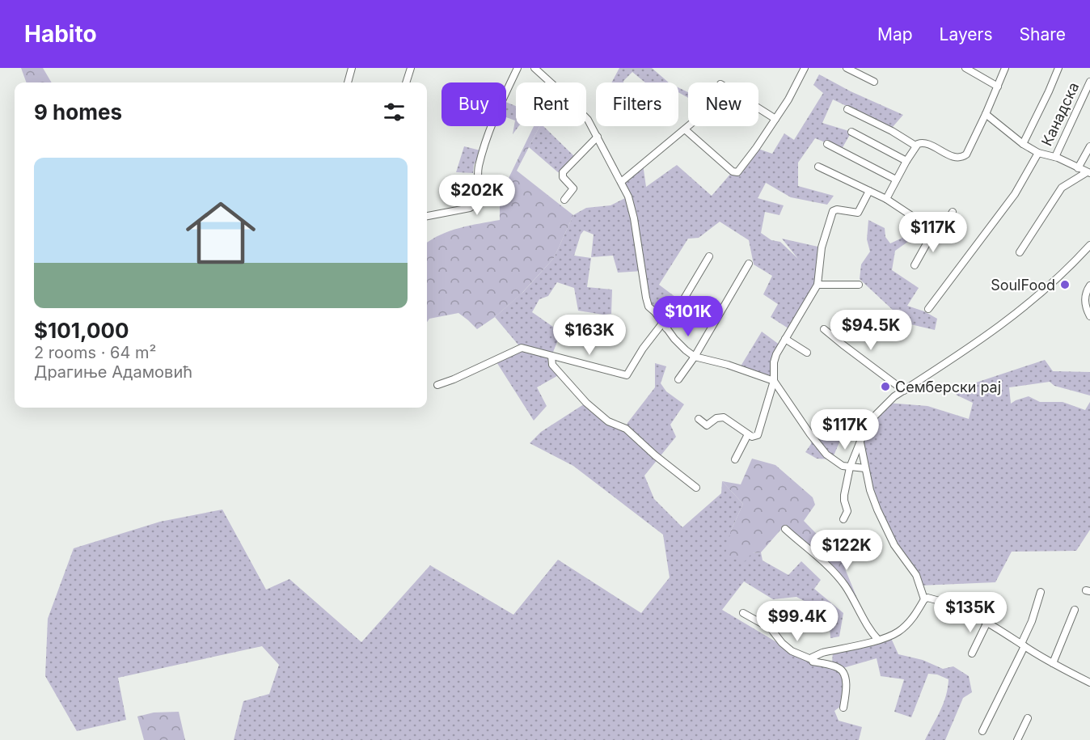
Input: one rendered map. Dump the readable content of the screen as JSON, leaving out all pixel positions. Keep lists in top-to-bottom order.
{
  "streets": {
    "street": ["Канадска"]
  },
  "places": ["SoulFood", "Семберски рај"],
  "page": {
    "header": "Habito",
    "nav": ["Map", "Layers", "Share"],
    "chip": [
      "Buy",
      "Rent",
      "Filters",
      "New"
    ],
    "heading": "9 homes",
    "list": [
      {
        "name": "$101,000",
        "note": "2 rooms · 64 m² · Драгиње Адамовић"
      }
    ],
    "price": [
      "$202K",
      "$117K",
      "$101K",
      "$94.5K",
      "$163K",
      "$117K",
      "$122K",
      "$135K",
      "$99.4K"
    ]
  }
}
